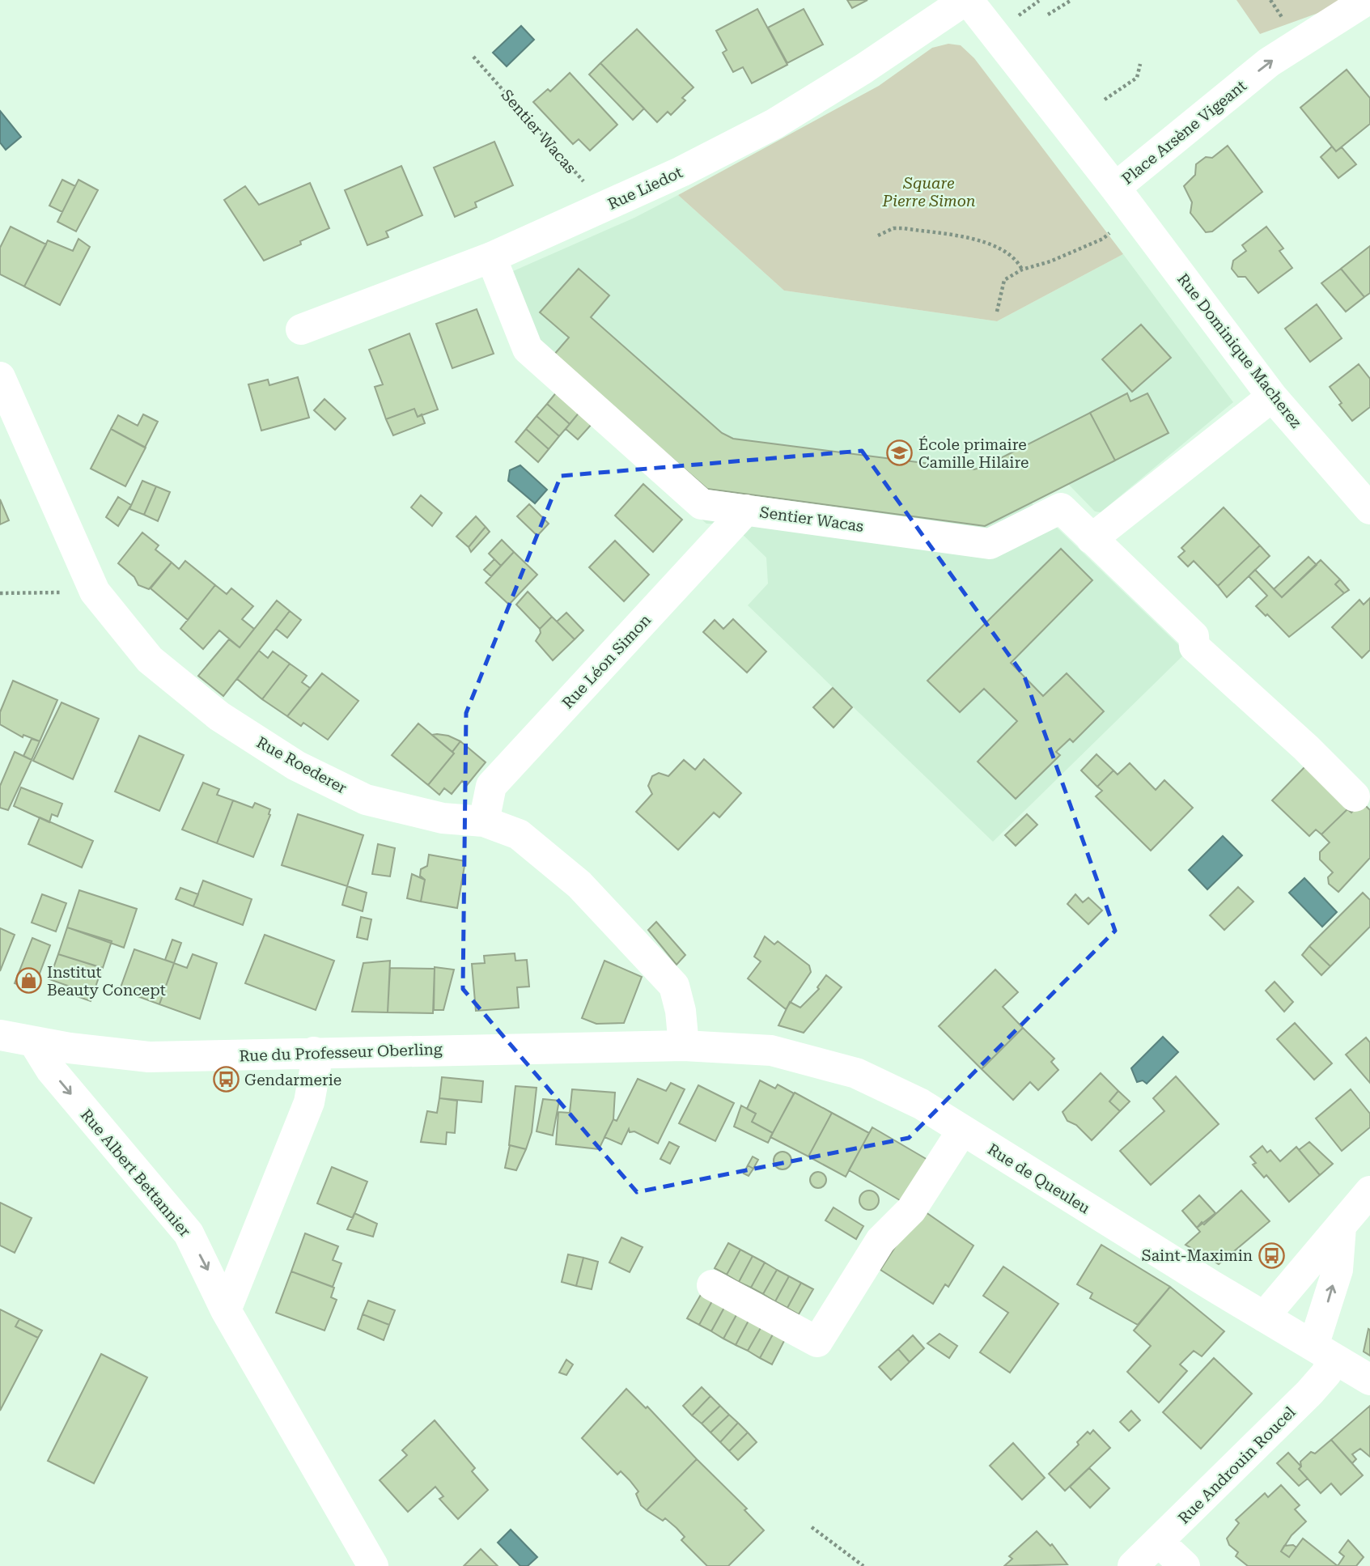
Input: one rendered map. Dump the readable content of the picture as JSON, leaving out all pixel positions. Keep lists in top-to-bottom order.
{
  "streets": {
    "street": [
      "Sentier Wacas",
      "Place Arsène Vigeant",
      "Rue Liedot",
      "Rue Dominique Macherez",
      "Rue Léon Simon",
      "Rue Roederer",
      "Rue du Professeur Oberling",
      "Rue Albert Bettannier",
      "Rue de Queuleu",
      "Rue Androuin Roucel"
    ]
  },
  "crossings": [
    ["Sentier Wacas", "Rue Liedot"],
    ["Sentier Wacas", "Rue Léon Simon"],
    ["Place Arsène Vigeant", "Rue Liedot"],
    ["Place Arsène Vigeant", "Rue Dominique Macherez"],
    ["Rue Léon Simon", "Rue Roederer"],
    ["Rue Roederer", "Rue du Professeur Oberling"],
    ["Rue Roederer", "Rue de Queuleu"],
    ["Rue du Professeur Oberling", "Rue Albert Bettannier"],
    ["Rue du Professeur Oberling", "Rue de Queuleu"],
    ["Rue de Queuleu", "Rue Androuin Roucel"]
  ],
  "one_way": ["Place Arsène Vigeant", "Rue Albert Bettannier"],
  "parks": ["Square Pierre Simon"],
  "places": {
    "school or university": ["École primaire Camille Hilaire"],
    "shop": ["Institut Beauty Concept"],
    "bus stop": ["Gendarmerie", "Saint-Maximin"]
  }
}
